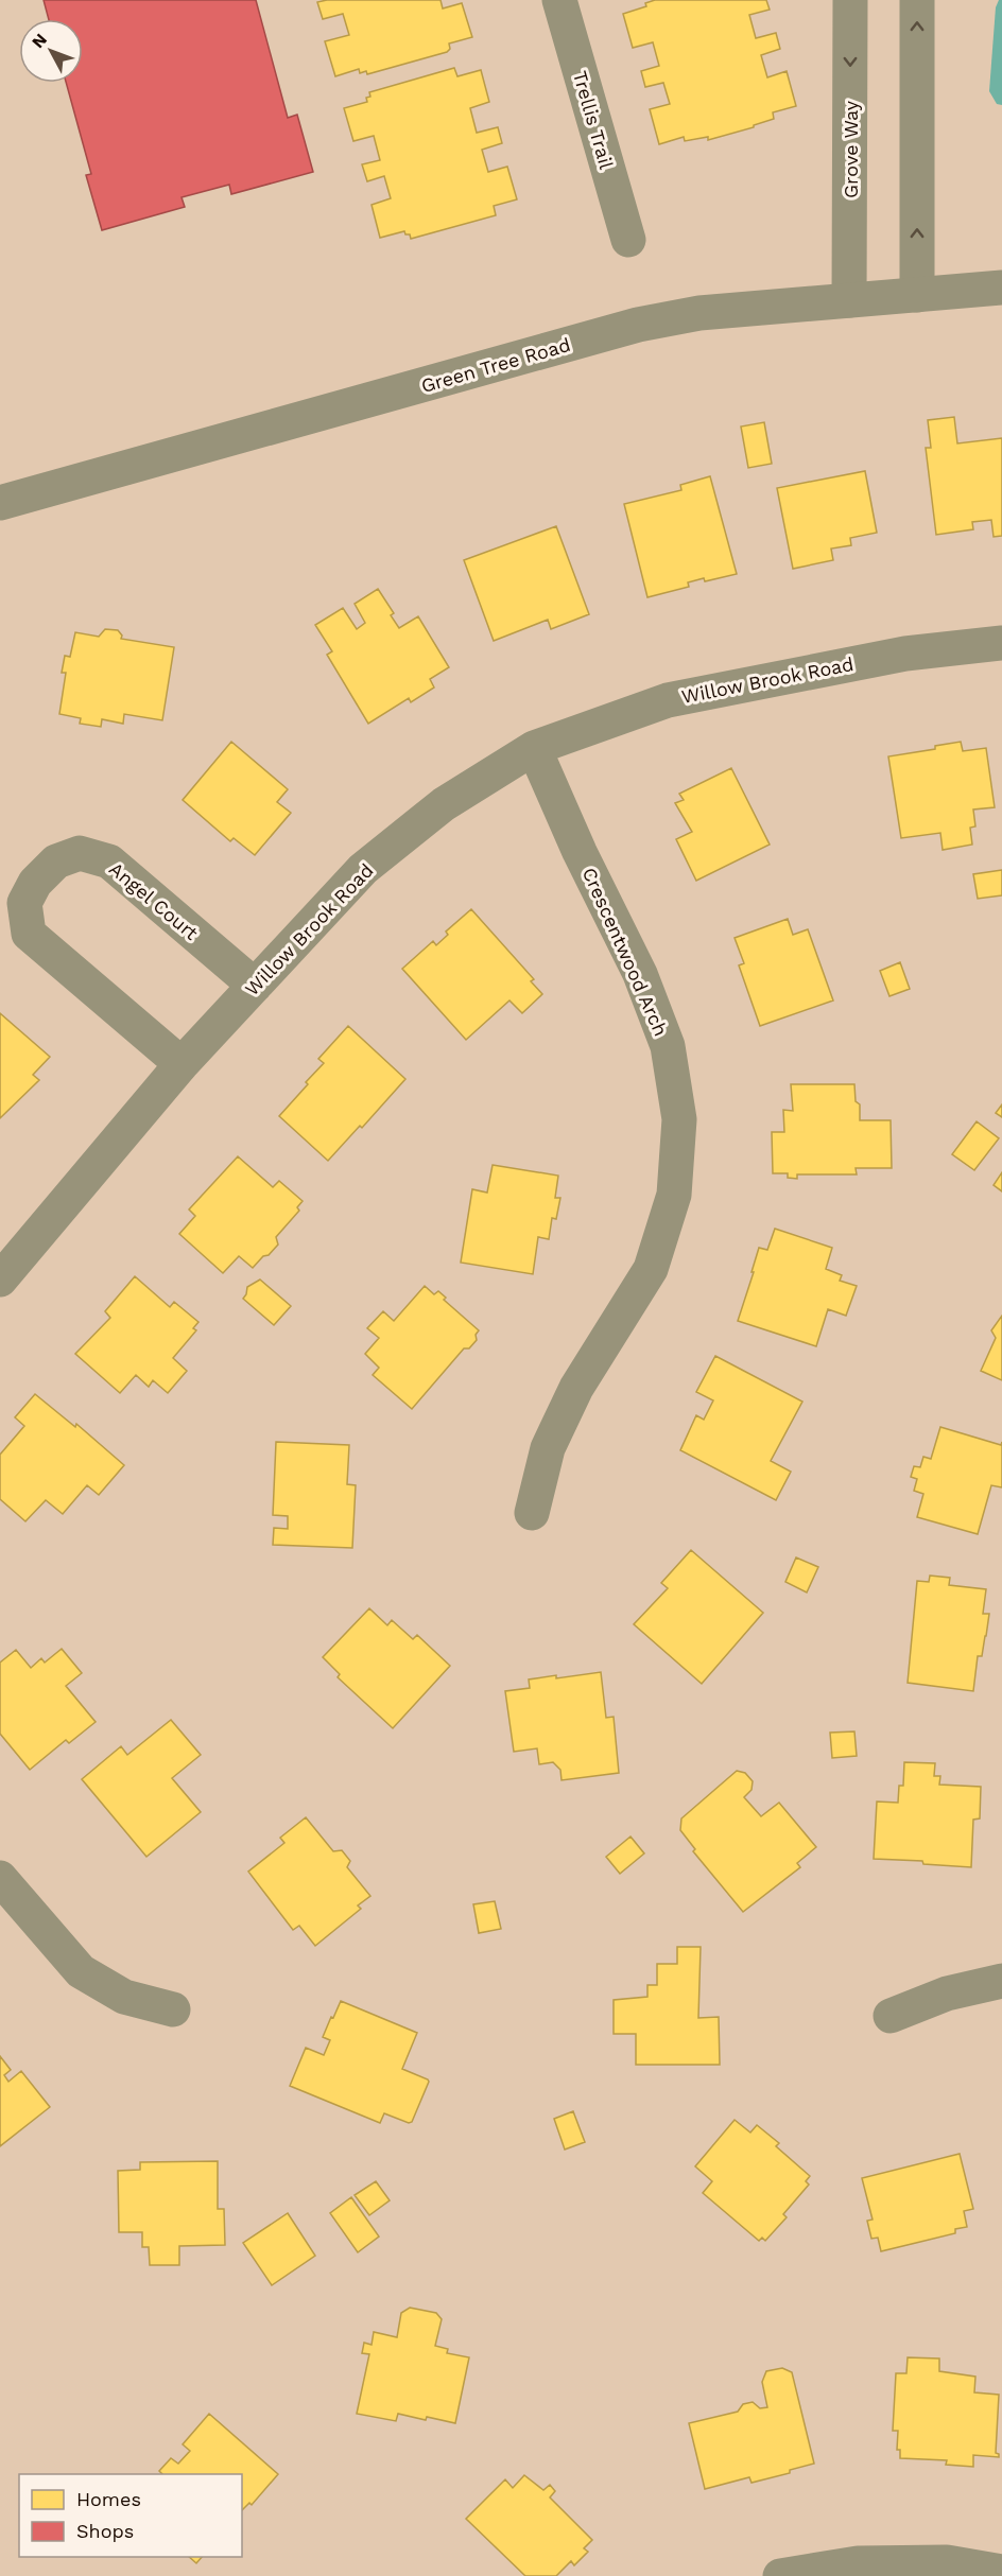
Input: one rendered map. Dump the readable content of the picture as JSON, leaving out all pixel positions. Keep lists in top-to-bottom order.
{
  "streets": {
    "street": [
      "Trellis Trail",
      "Grove Way",
      "Green Tree Road",
      "Willow Brook Road",
      "Angel Court",
      "Crescentwood Arch"
    ]
  },
  "crossings": [
    ["Grove Way", "Green Tree Road"],
    ["Willow Brook Road", "Angel Court"],
    ["Willow Brook Road", "Crescentwood Arch"]
  ],
  "legend": ["Homes", "Shops"],
  "north": "top left"
}
